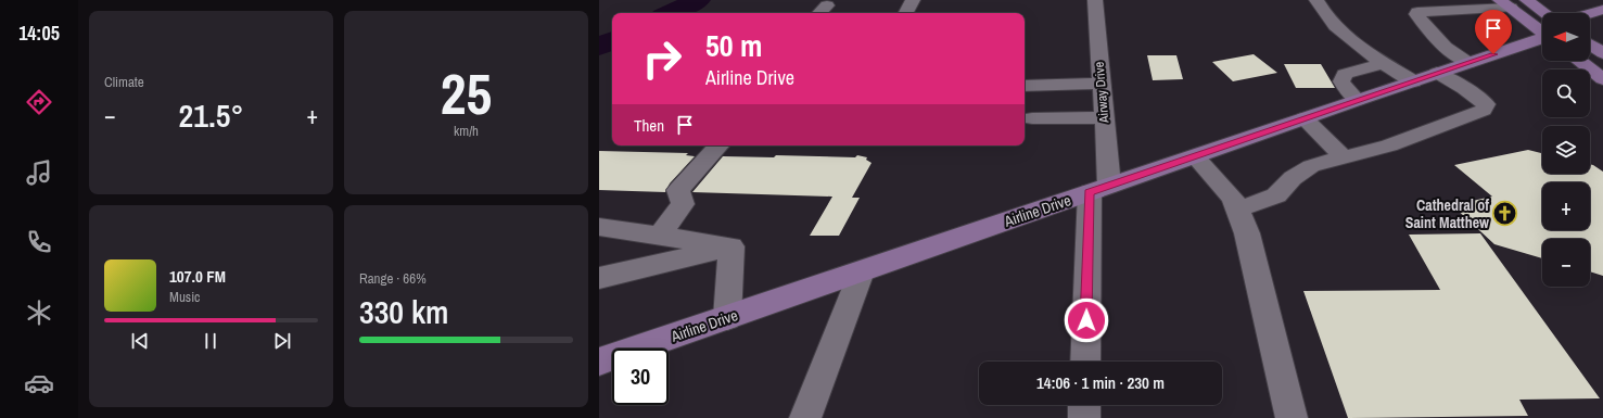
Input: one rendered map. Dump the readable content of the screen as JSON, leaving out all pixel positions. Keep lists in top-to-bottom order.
{
  "streets": {
    "main road": ["Airline Drive"],
    "street": ["Airway Drive"]
  },
  "crossings": [
    ["Airway Drive", "Airline Drive"]
  ],
  "places": {
    "church": ["Cathedral of Saint Matthew"]
  },
  "north": "left",
  "page": {
    "tabs": "14:05",
    "tile": [
      "Climate",
      ["25", "km/h"],
      ["Range · 66%", "330 km"]
    ],
    "map_buttons": ["+", "−"],
    "turn": ["50 m", "Airline Drive"],
    "heat": ["−", "21.5°", "+"],
    "then": "Then",
    "song": ["107.0 FM", "Music"],
    "limit": "30",
    "trip": "14:06 · 1 min · 230 m"
  }
}
